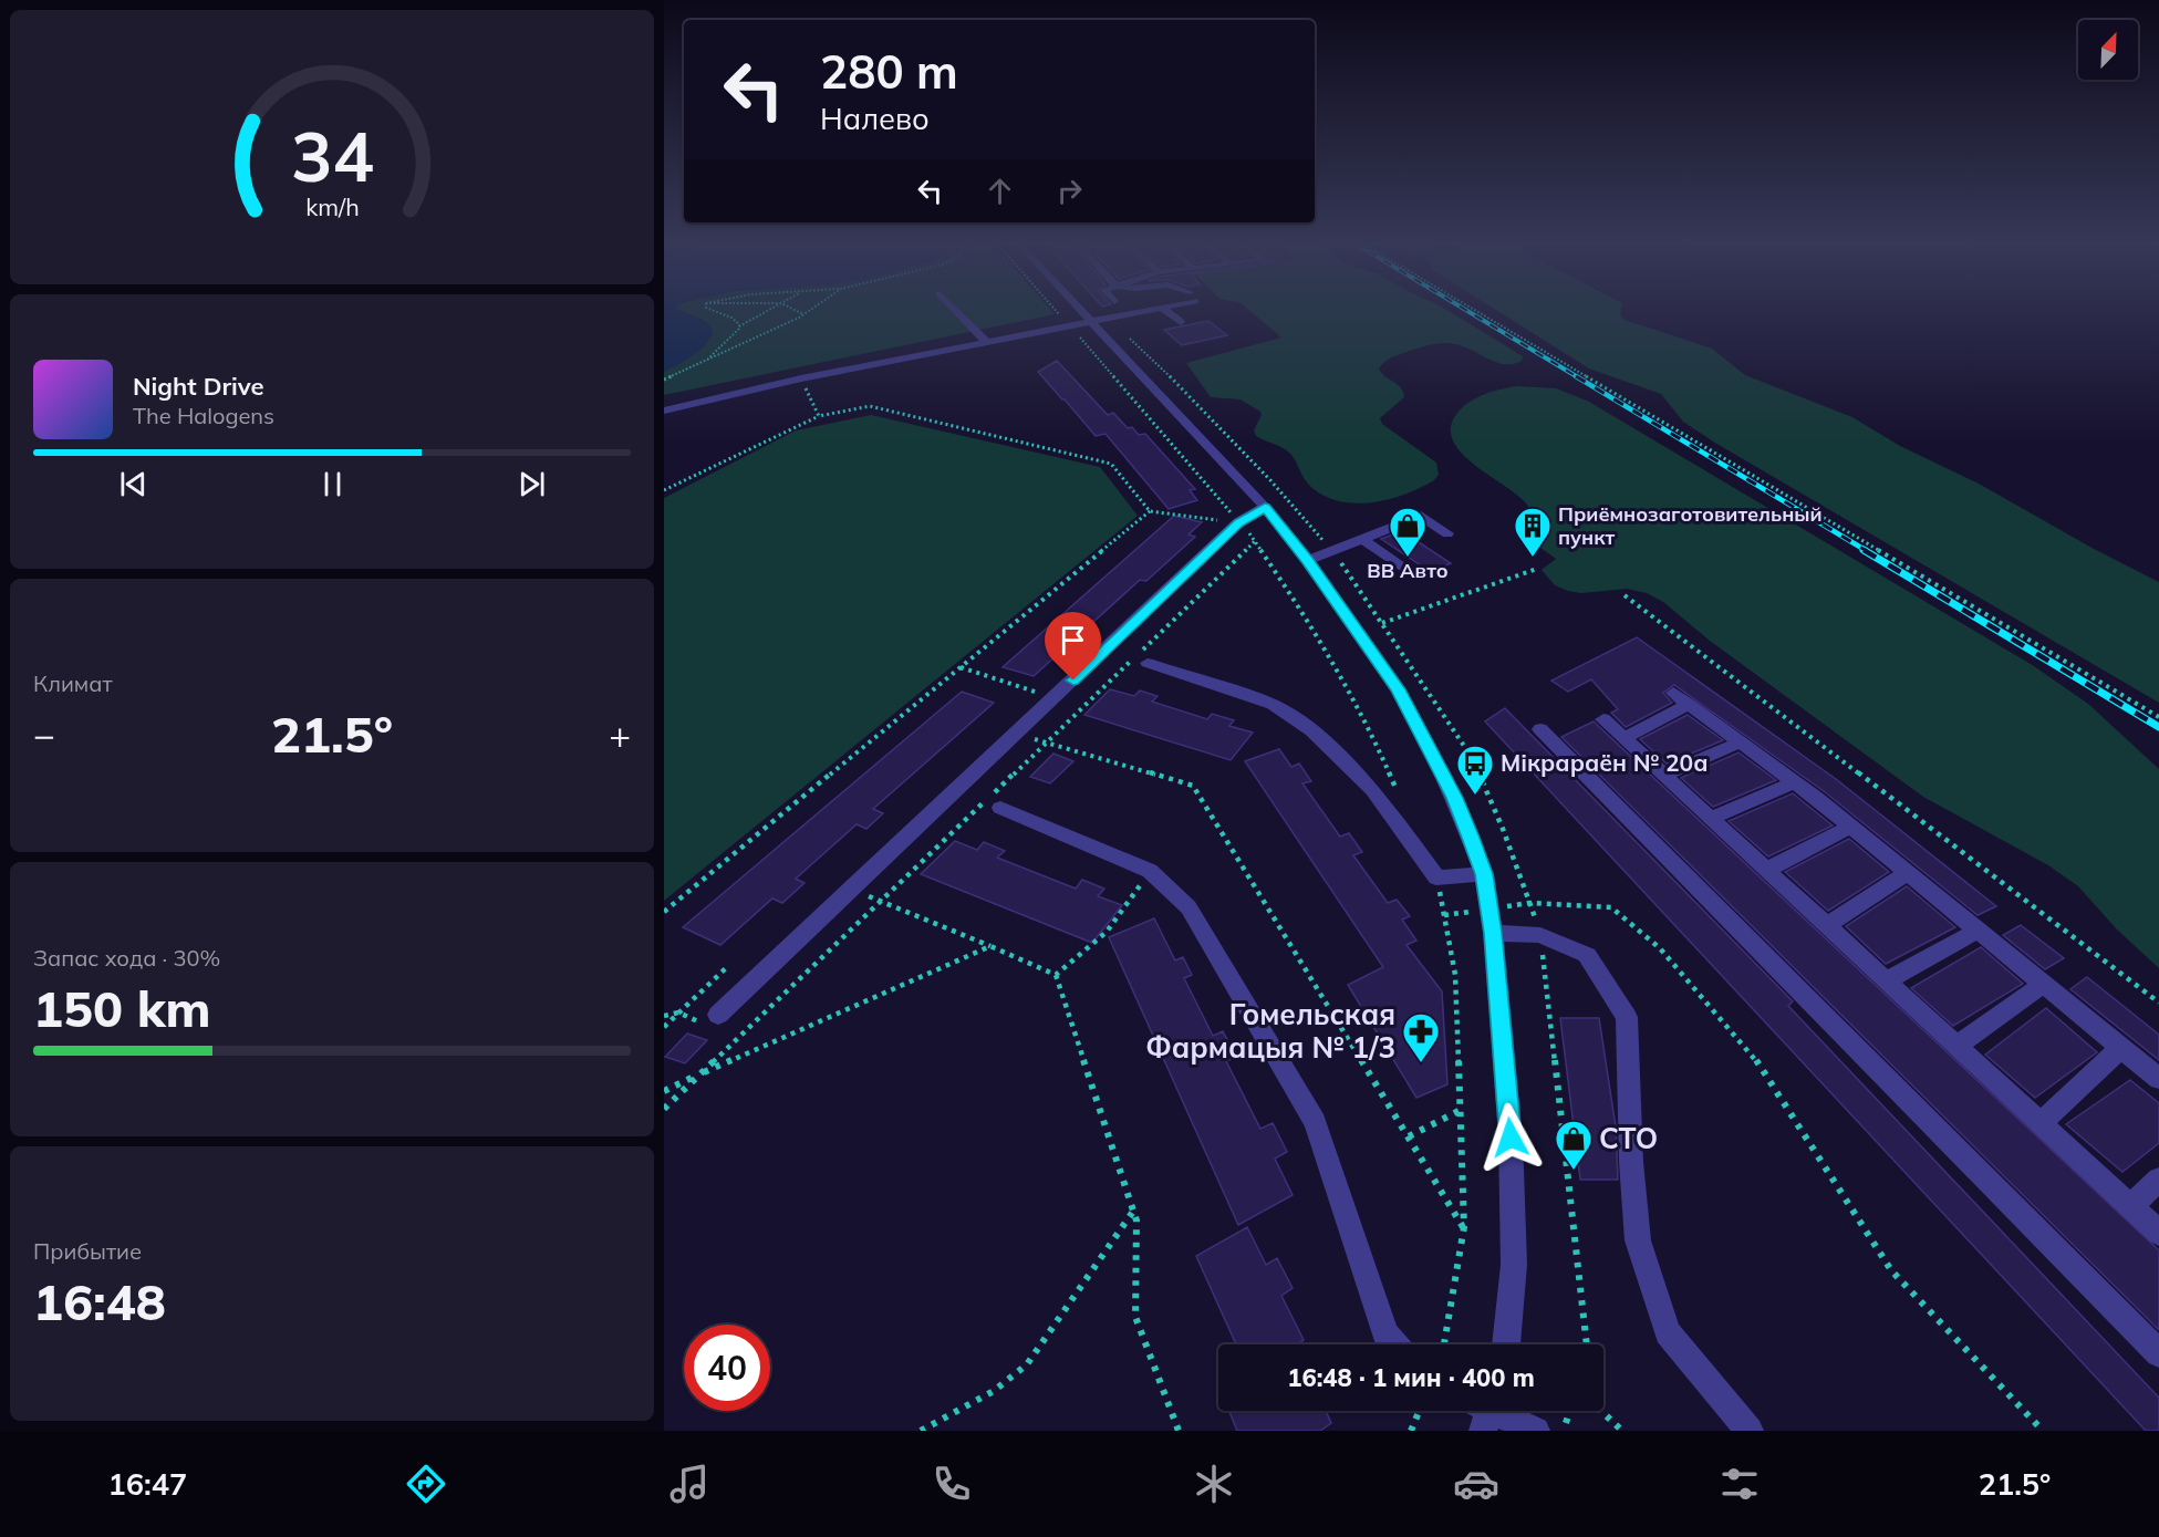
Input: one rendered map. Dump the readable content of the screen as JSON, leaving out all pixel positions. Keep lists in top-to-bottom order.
{
  "places": {
    "shop": ["ВВ Авто", "СТО"],
    "building": ["Приёмнозаготовительный пункт"],
    "bus stop": ["Мікрараён № 20а"],
    "pharmacy": ["Гомельская Фармацыя № 1/3"]
  },
  "north": "top right",
  "page": {
    "turn": ["280 m", "Налево"],
    "song": ["Night Drive", "The Halogens"],
    "tile": [
      "Климат",
      ["Запас хода · 30%", "150 km"],
      ["Прибытие", "16:48"]
    ],
    "heat": ["−", "21.5°", "+"],
    "limit": "40",
    "trip": "16:48 · 1 мин · 400 m",
    "tabs": ["16:47", "21.5°"],
    "gauge": ["34", "km/h"]
  }
}
